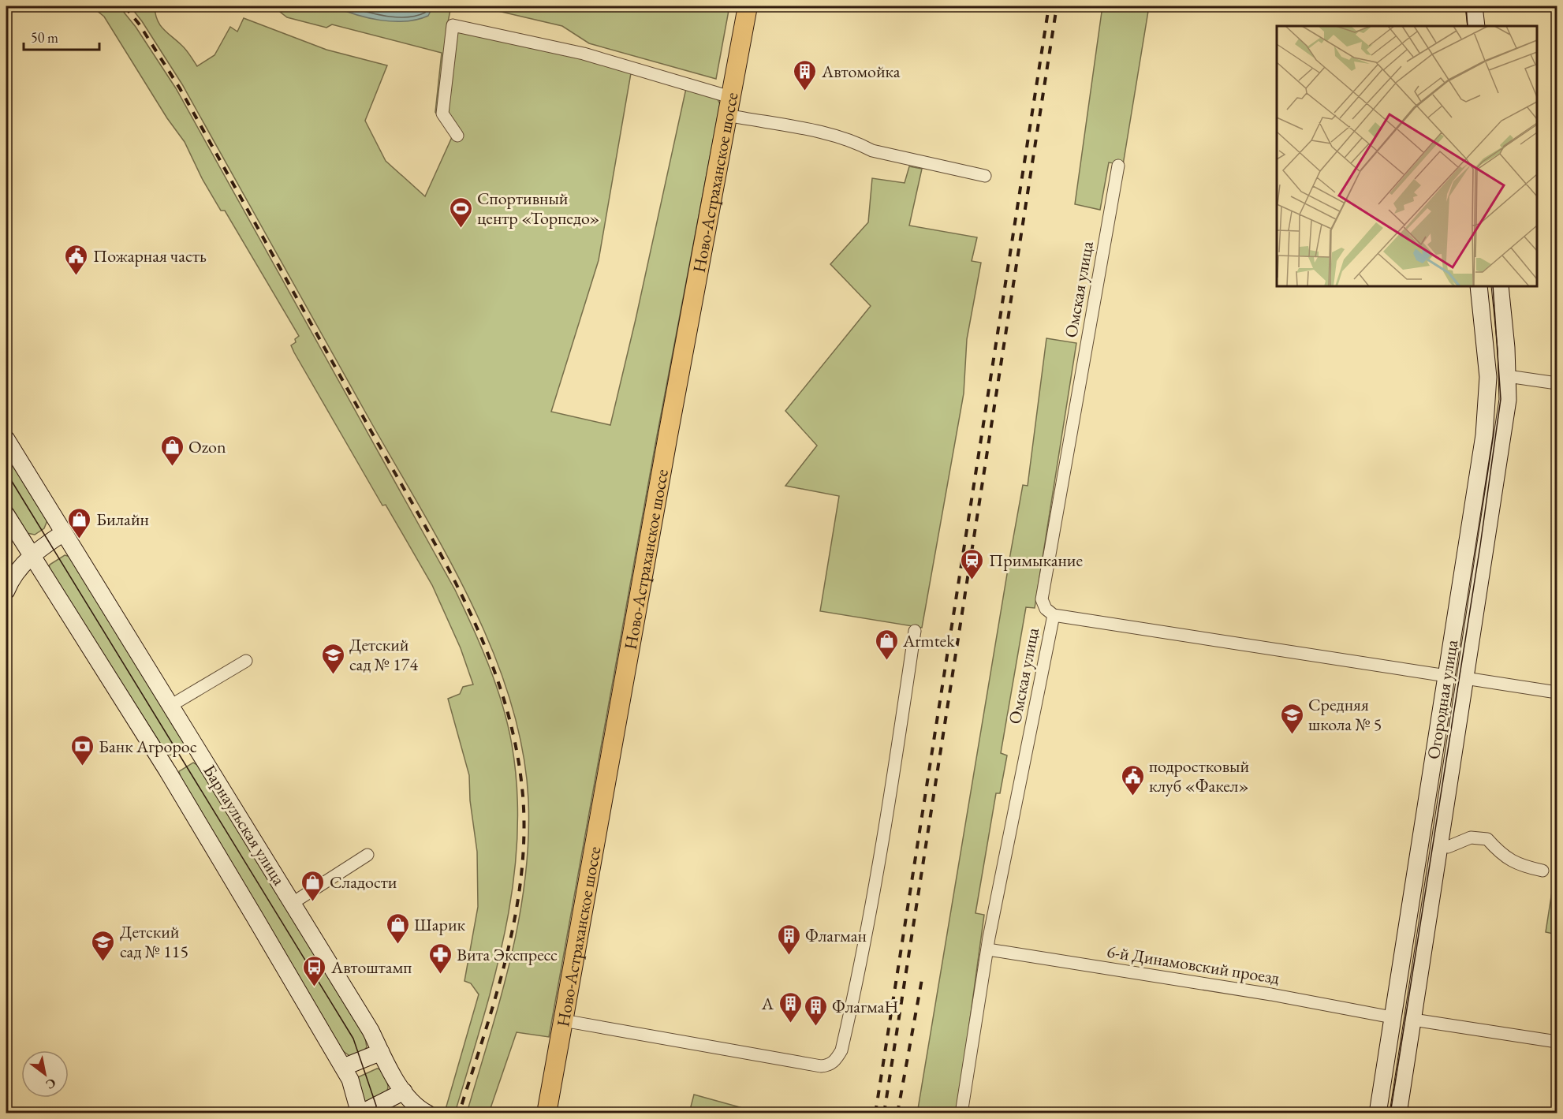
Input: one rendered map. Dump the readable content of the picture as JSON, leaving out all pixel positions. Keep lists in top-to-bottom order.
{
  "streets": {
    "main road": ["Ново-Астраханское шоссе"],
    "street": [
      "Омская улица",
      "Огородная улица",
      "Барнаульская улица",
      "6-й Динамовский проезд"
    ]
  },
  "crossings": [
    ["Омская улица", "6-й Динамовский проезд"],
    ["Огородная улица", "6-й Динамовский проезд"]
  ],
  "places": {
    "building": [
      "Автомойка",
      "Флагман",
      "A",
      "ФлагмаН"
    ],
    "sports": ["Спортивный центр «Торпедо»"],
    "public building": ["Пожарная часть", "подростковый клуб «Факел»"],
    "shop": [
      "Ozon",
      "Билайн",
      "Armtek",
      "Сладости",
      "Шарик"
    ],
    "station": ["Примыкание"],
    "school or university": ["Детский сад № 174", "Средняя школа № 5", "Детский сад № 115"],
    "bank": ["Банк Агророс"],
    "pharmacy": ["Вита Экспресс"],
    "bus stop": ["Автоштамп"]
  },
  "scale_bar": "50 m",
  "north": "bottom right"
}
